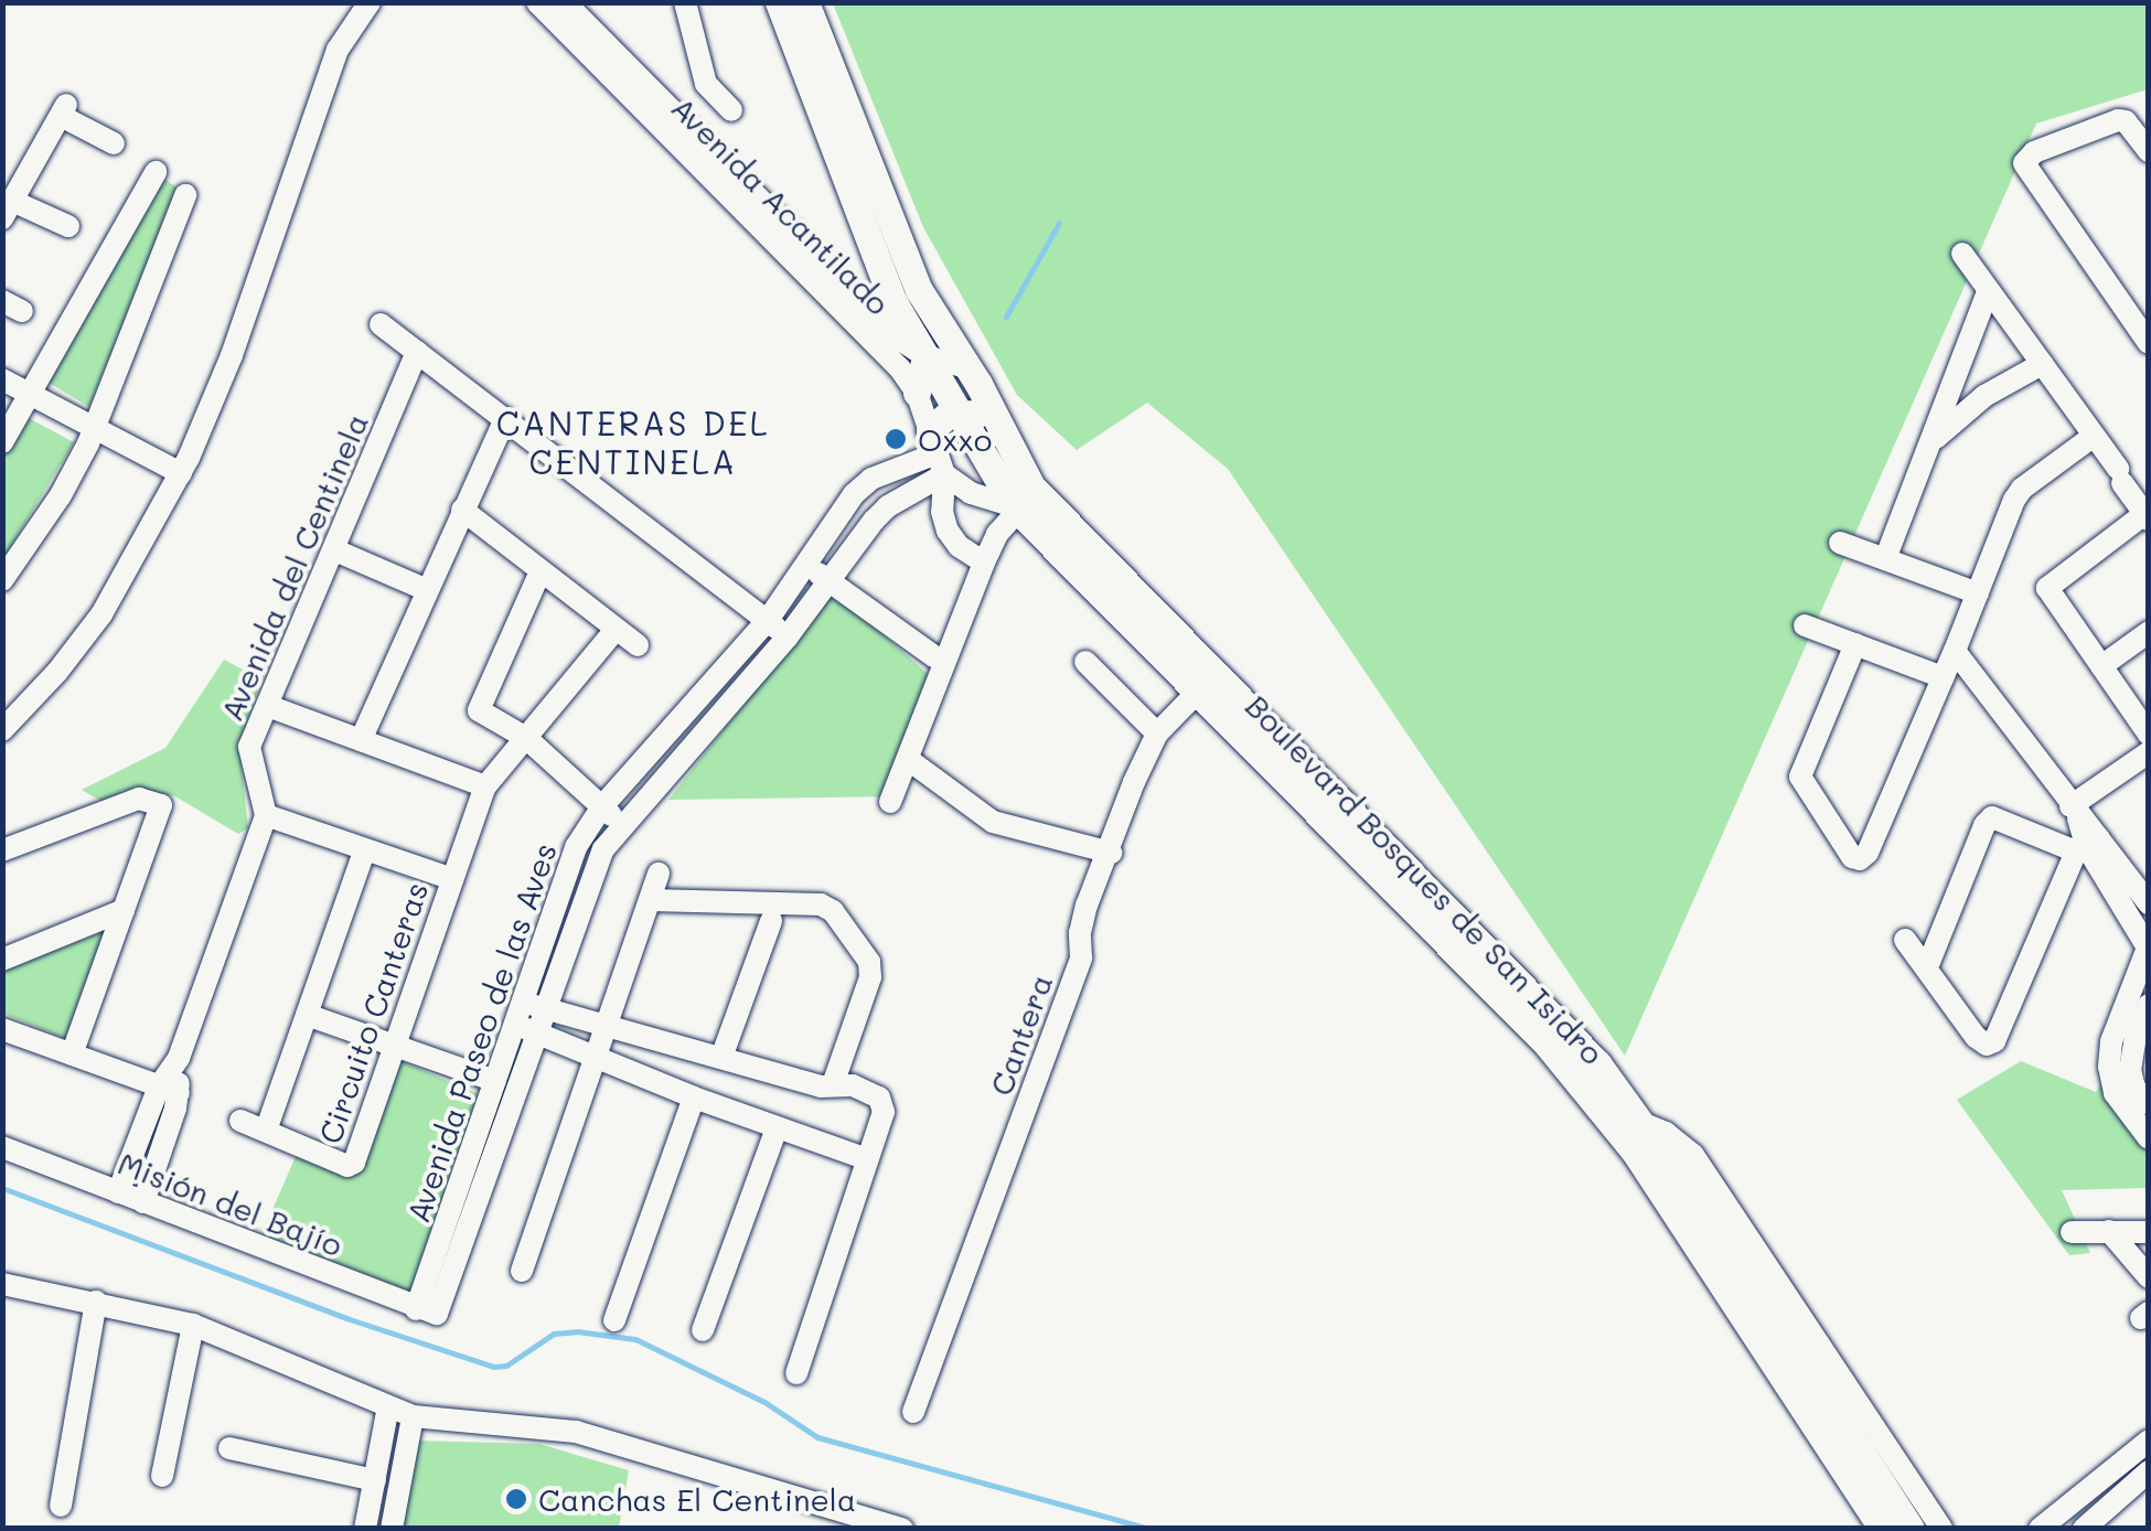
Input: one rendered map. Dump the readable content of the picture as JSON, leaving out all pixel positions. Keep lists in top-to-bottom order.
{
  "streets": {
    "main road": ["Boulevard Bosques de San Isidro"],
    "street": [
      "Avenida Acantilado",
      "Avenida del Centinela",
      "Circuito Canteras",
      "Avenida Paseo de las Aves",
      "Cantera",
      "Misión del Bajío"
    ]
  },
  "crossings": [
    ["Avenida Acantilado", "Boulevard Bosques de San Isidro"],
    ["Avenida Acantilado", "Avenida Paseo de las Aves"],
    ["Avenida del Centinela", "Circuito Canteras"],
    ["Boulevard Bosques de San Isidro", "Cantera"],
    ["Avenida Paseo de las Aves", "Misión del Bajío"]
  ],
  "districts": ["CANTERAS DEL CENTINELA"],
  "places": ["Oxxo", "Canchas El Centinela"]
}
